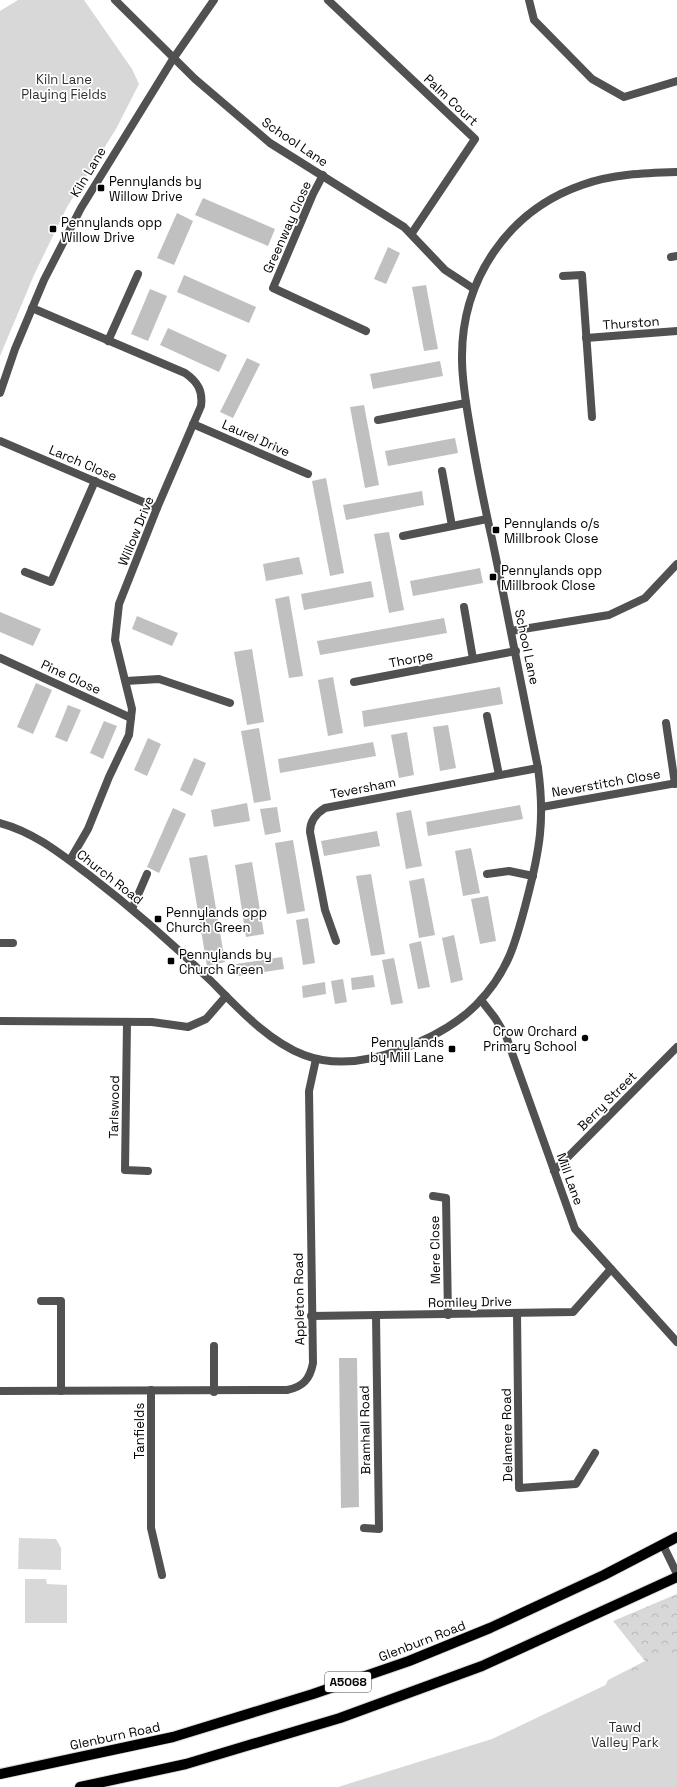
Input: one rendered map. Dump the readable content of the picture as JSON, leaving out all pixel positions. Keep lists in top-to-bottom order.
{
  "streets": {
    "main road": ["Glenburn Road", "A5068"],
    "street": [
      "Palm Court",
      "School Lane",
      "Kiln Lane",
      "Greenway Close",
      "Thurston",
      "Laurel Drive",
      "Larch Close",
      "Willow Drive",
      "Thorpe",
      "Pine Close",
      "Neverstitch Close",
      "Teversham",
      "Church Road",
      "Berry Street",
      "Tarlswood",
      "Mill Lane",
      "Mere Close",
      "Appleton Road",
      "Romiley Drive",
      "Bramhall Road",
      "Tanfields",
      "Delamere Road"
    ]
  },
  "crossings": [
    ["Palm Court", "School Lane"],
    ["School Lane", "Kiln Lane"],
    ["School Lane", "Greenway Close"],
    ["School Lane", "Thorpe"],
    ["School Lane", "Neverstitch Close"],
    ["School Lane", "Teversham"],
    ["School Lane", "Church Road"],
    ["School Lane", "Mill Lane"],
    ["Kiln Lane", "Willow Drive"],
    ["Laurel Drive", "Willow Drive"],
    ["Larch Close", "Willow Drive"],
    ["Willow Drive", "Pine Close"],
    ["Willow Drive", "Church Road"],
    ["Church Road", "Mill Lane"],
    ["Church Road", "Appleton Road"],
    ["Berry Street", "Mill Lane"],
    ["Mill Lane", "Romiley Drive"],
    ["Mere Close", "Romiley Drive"],
    ["Appleton Road", "Romiley Drive"],
    ["Appleton Road", "Tanfields"],
    ["Romiley Drive", "Bramhall Road"],
    ["Romiley Drive", "Delamere Road"]
  ],
  "parks": ["Kiln Lane Playing Fields", "Tawd Valley Park"],
  "places": {
    "transit": [
      "Pennylands by Willow Drive",
      "Pennylands opp Willow Drive",
      "Pennylands o/s Millbrook Close",
      "Pennylands opp Millbrook Close",
      "Pennylands opp Church Green",
      "Pennylands by Church Green",
      "Pennylands by Mill Lane"
    ],
    "other": ["Crow Orchard Primary School"]
  }
}
